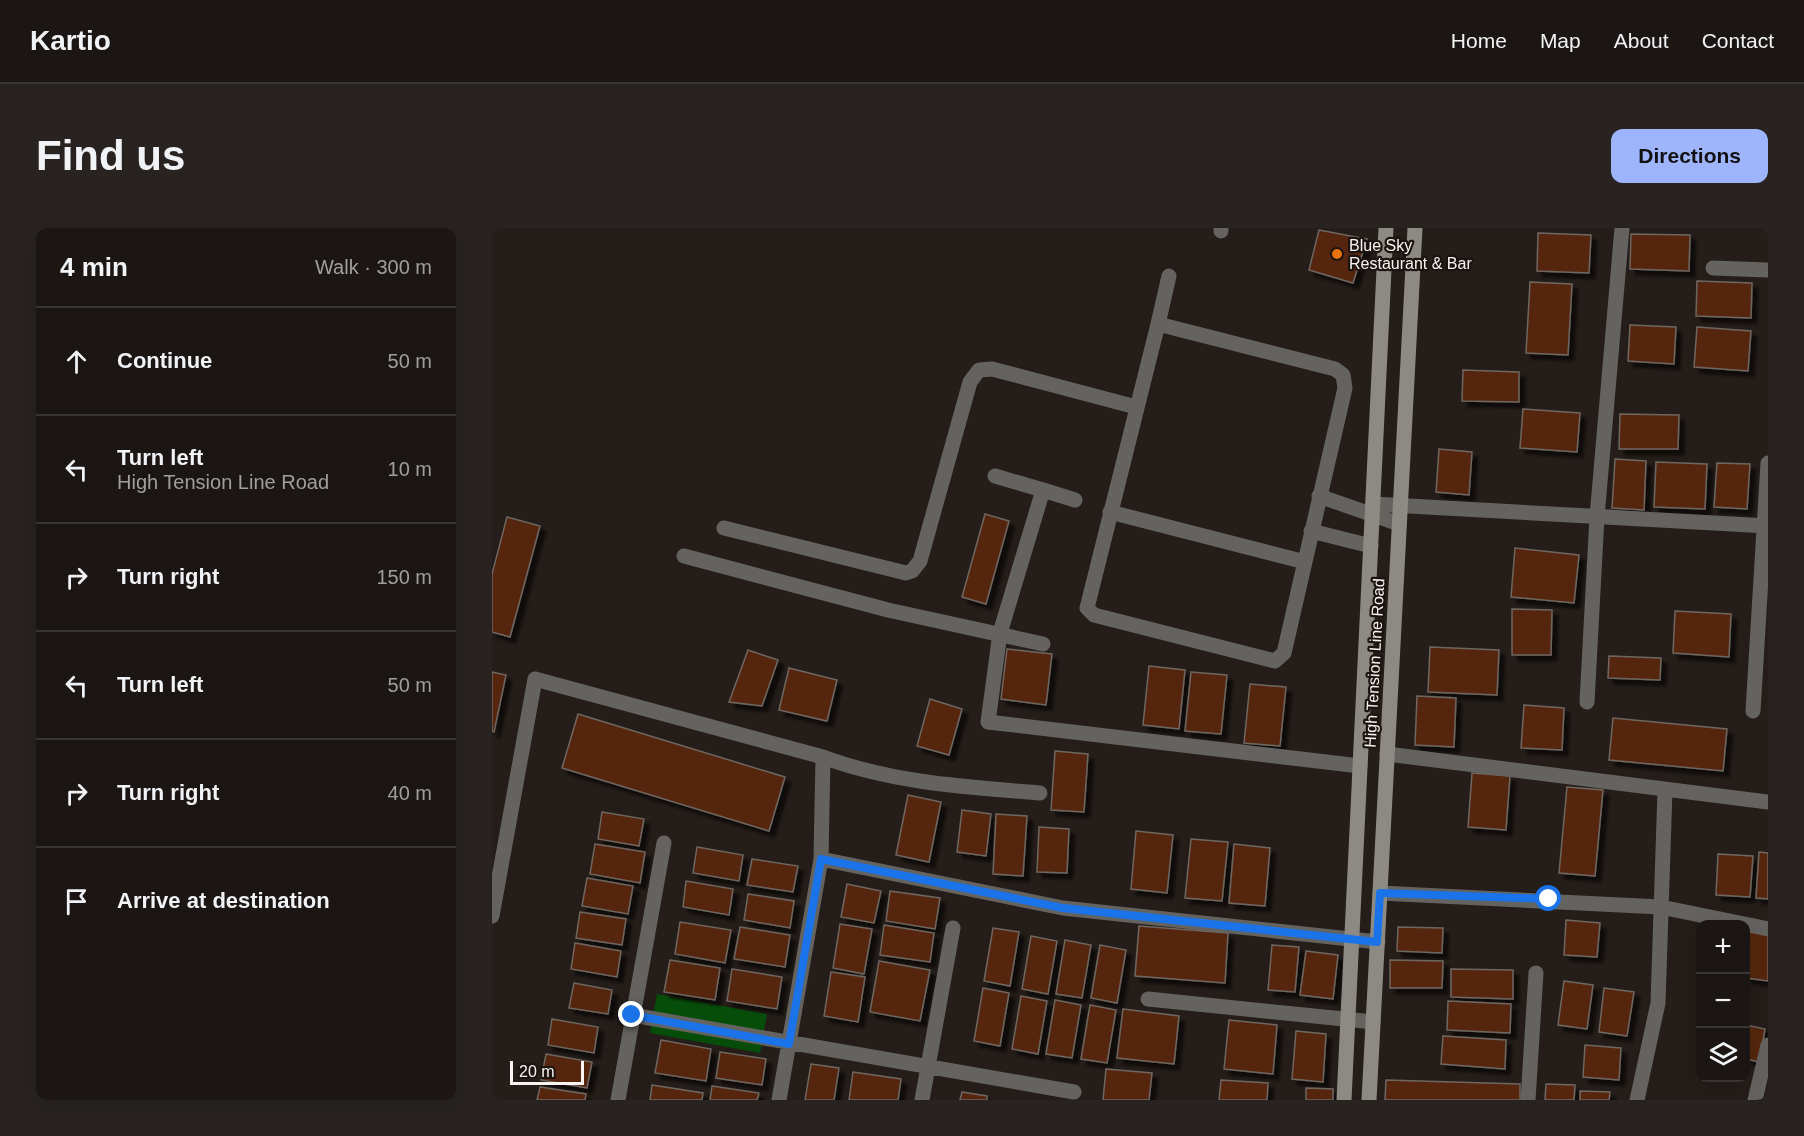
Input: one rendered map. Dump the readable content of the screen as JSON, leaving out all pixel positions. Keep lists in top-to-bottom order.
{
  "streets": {
    "main road": ["High Tension Line Road"]
  },
  "places": ["Blue Sky Restaurant & Bar"],
  "scale_bar": "20 m",
  "page": {
    "header": "Kartio",
    "nav": [
      "Home",
      "Map",
      "About",
      "Contact"
    ],
    "buttons": "Directions",
    "title": "Find us",
    "heading": ["4 min", "Walk · 300 m"],
    "list": [
      ["Continue", "50 m"],
      ["Turn left", "High Tension Line Road", "10 m"],
      ["Turn right", "150 m"],
      ["Turn left", "50 m"],
      ["Turn right", "40 m"],
      "Arrive at destination"
    ],
    "map_buttons": ["+", "−"],
    "scale": "20 m"
  }
}
